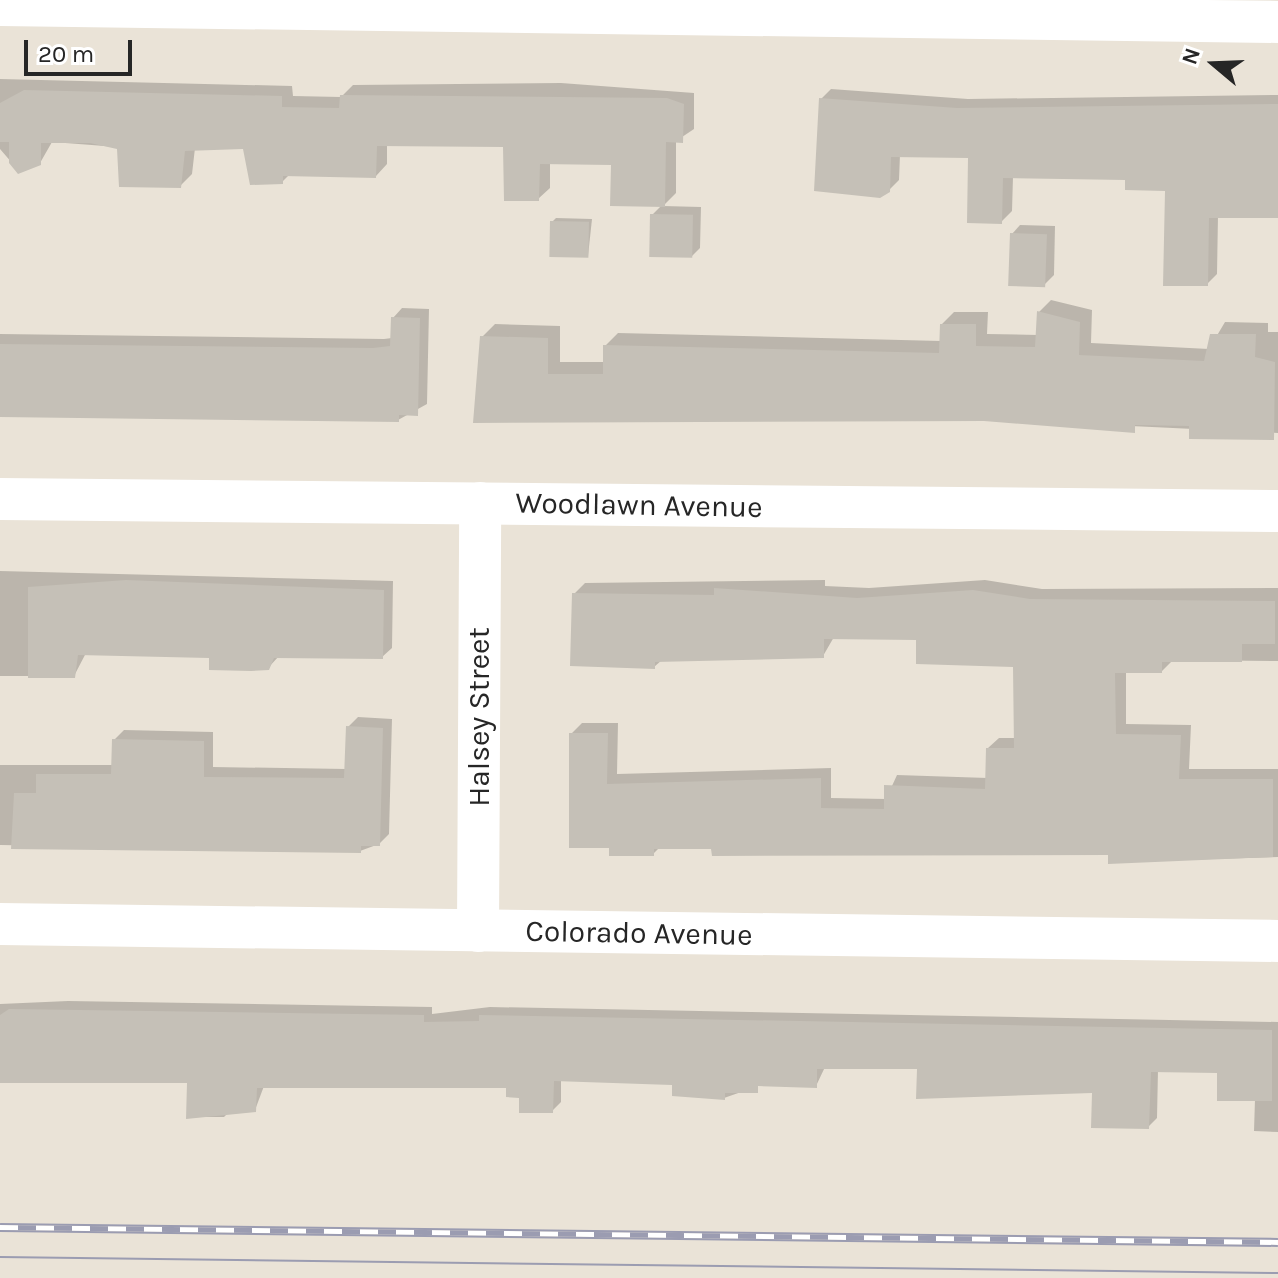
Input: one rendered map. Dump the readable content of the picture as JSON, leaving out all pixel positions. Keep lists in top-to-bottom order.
{
  "streets": {
    "street": ["Woodlawn Avenue", "Halsey Street", "Colorado Avenue"]
  },
  "crossings": [
    ["Woodlawn Avenue", "Halsey Street"],
    ["Halsey Street", "Colorado Avenue"]
  ],
  "scale_bar": "20 m",
  "north": "left"
}
